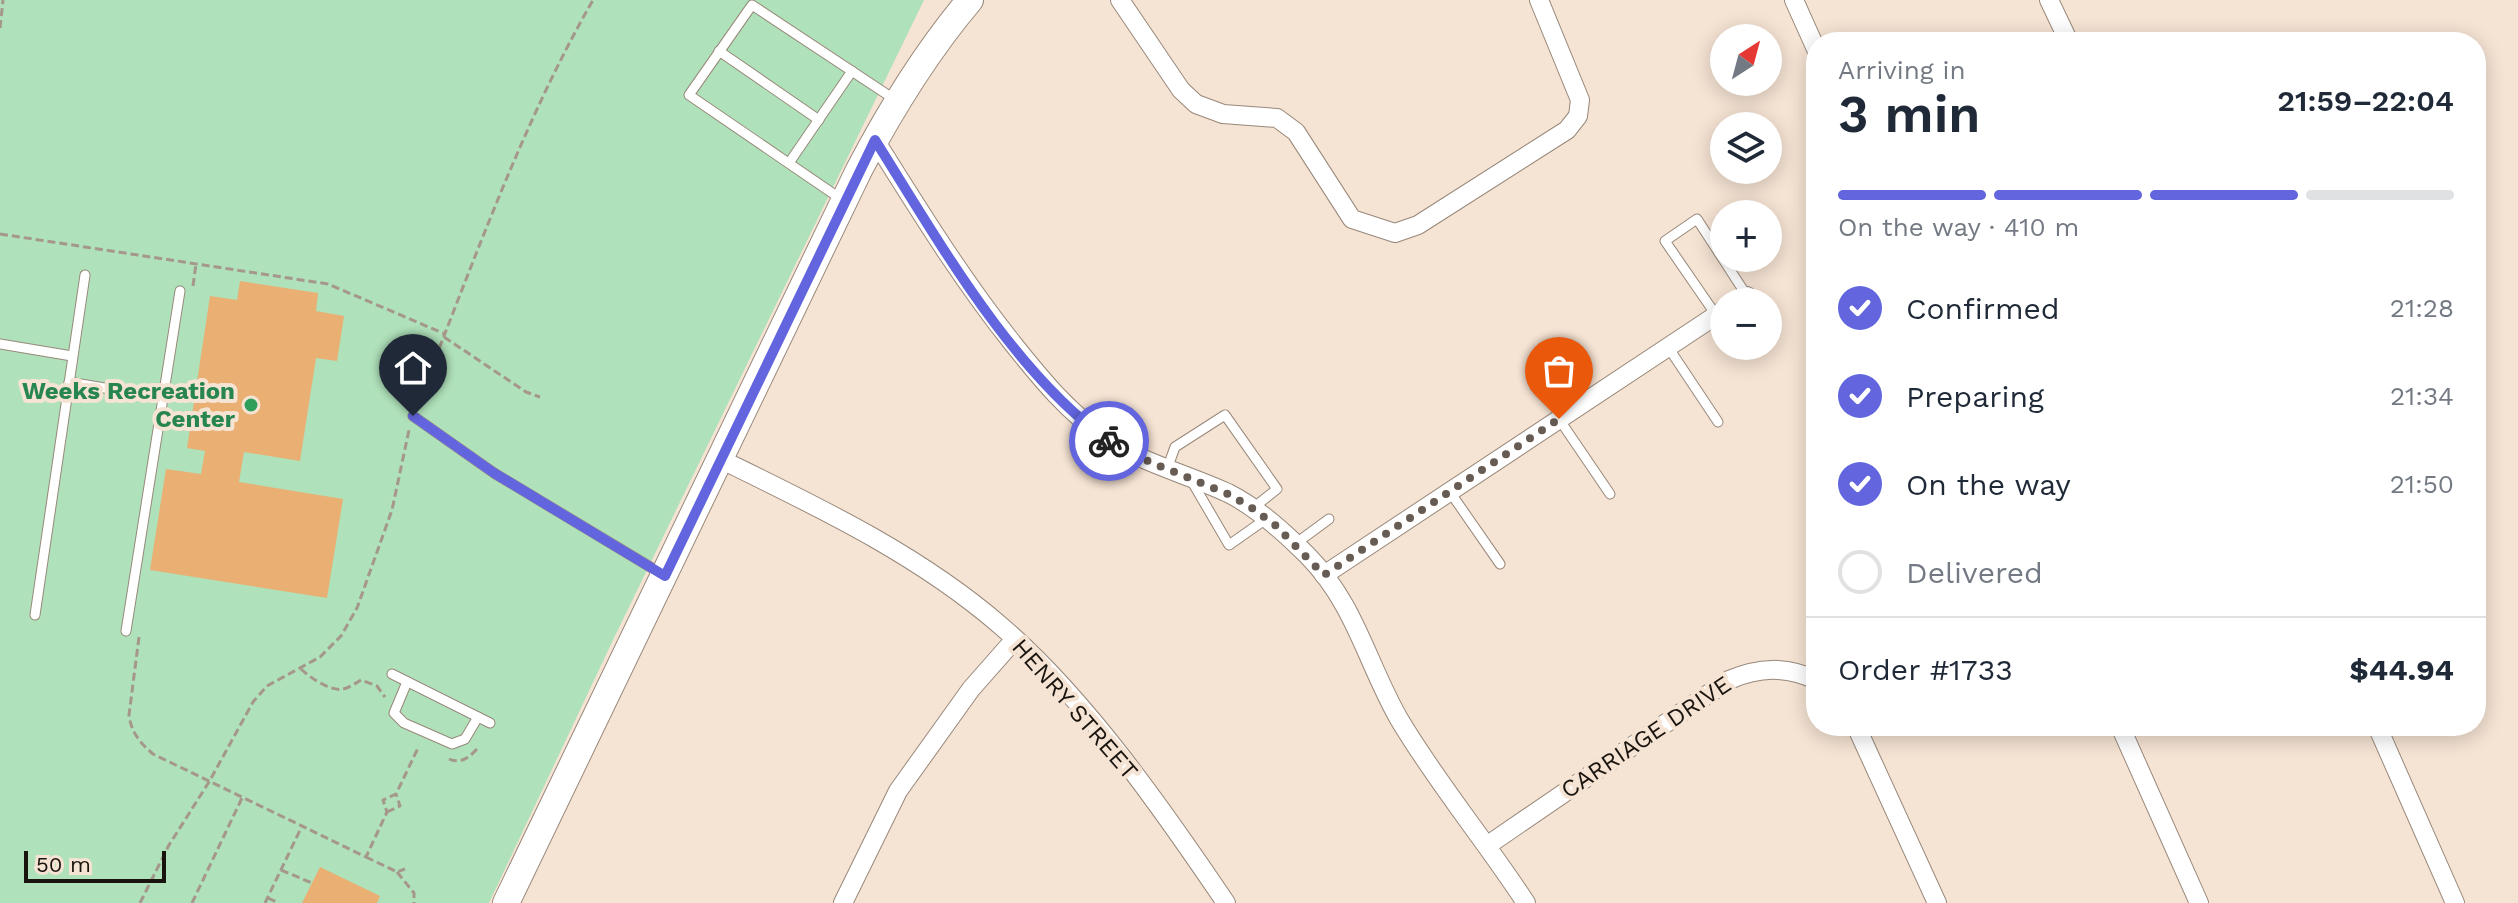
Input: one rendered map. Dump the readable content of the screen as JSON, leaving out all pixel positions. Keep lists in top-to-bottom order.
{
  "streets": {
    "street": ["HENRY STREET", "CARRIAGE DRIVE"]
  },
  "places": ["Weeks Recreation Center"],
  "scale_bar": "50 m",
  "north": "top right",
  "page": {
    "map_buttons": ["+", "−"],
    "heading": ["3 min", "Arriving in", "21:59–22:04"],
    "panel": ["Order #1733", "$44.94"],
    "bar": "On the way · 410 m",
    "list": [
      ["Confirmed", "21:28"],
      ["Preparing", "21:34"],
      ["On the way", "21:50"],
      "Delivered"
    ],
    "scale": "50 m"
  }
}
